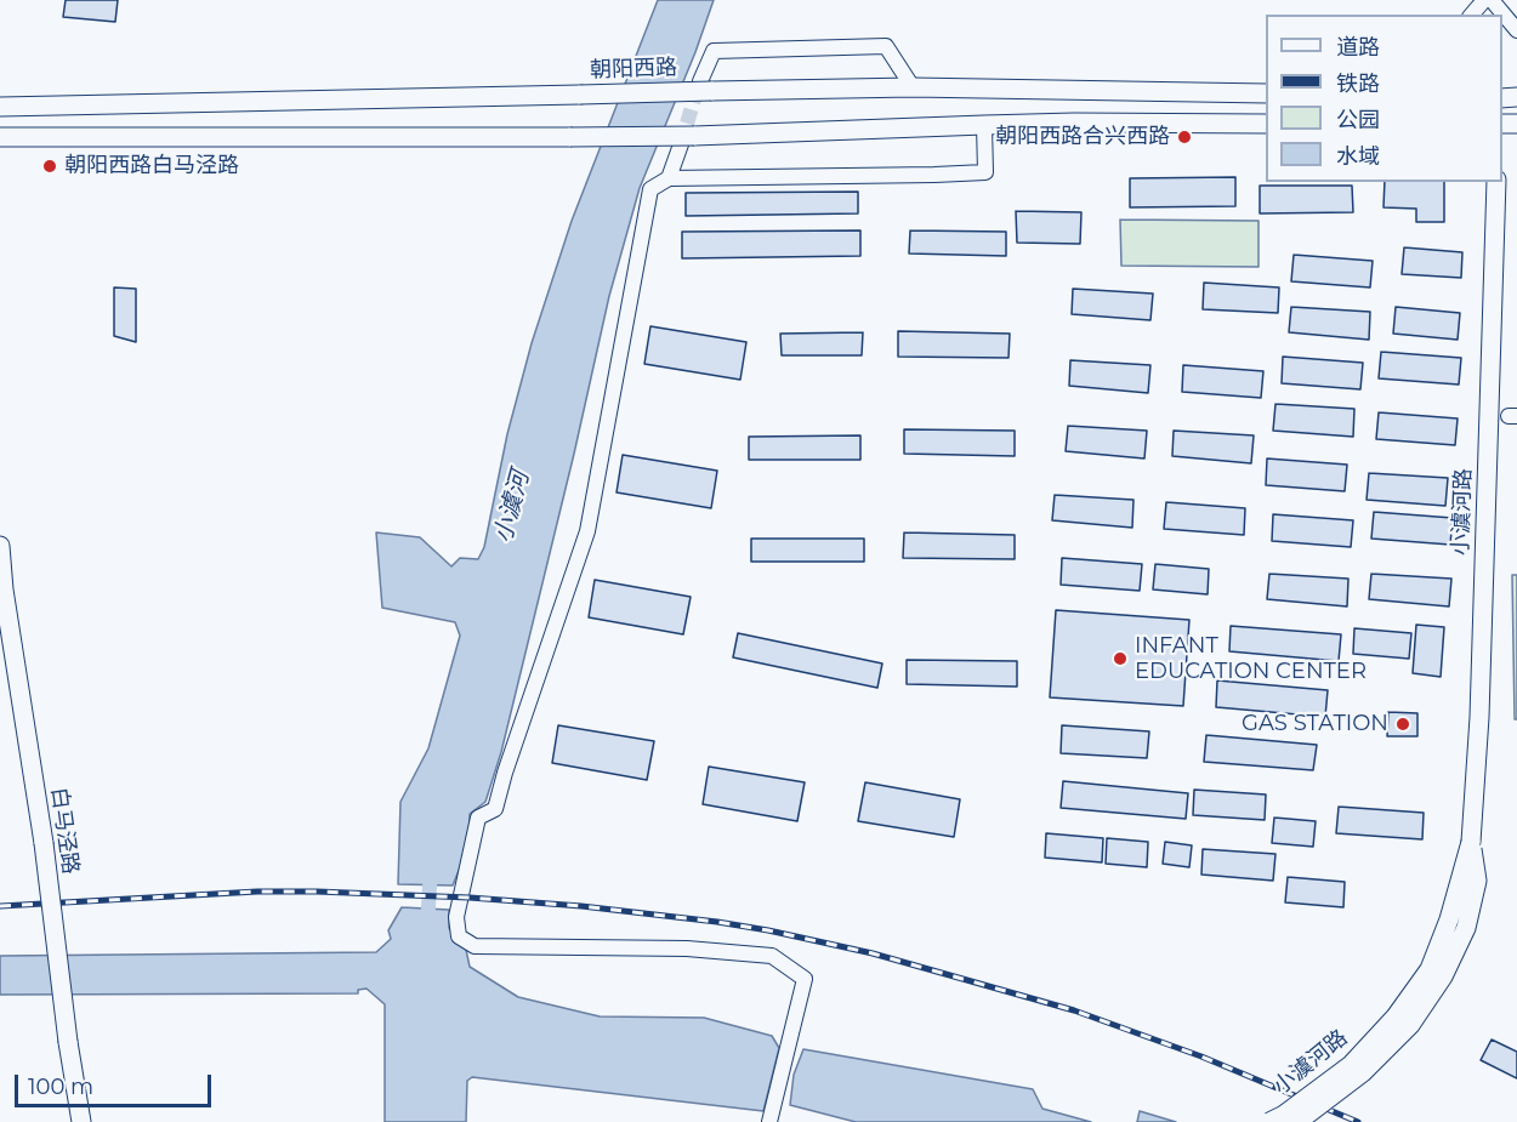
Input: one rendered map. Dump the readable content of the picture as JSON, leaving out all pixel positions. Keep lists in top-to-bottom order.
{
  "streets": {
    "main road": ["朝阳西路", "小澞河路", "白马泾路"]
  },
  "water": ["小澞河"],
  "places": [
    "朝阳西路合兴西路",
    "朝阳西路白马泾路",
    "INFANT EDUCATION CENTER",
    "GAS STATION"
  ],
  "legend": [
    "道路",
    "铁路",
    "公园",
    "水域"
  ],
  "scale_bar": "100 m"
}
